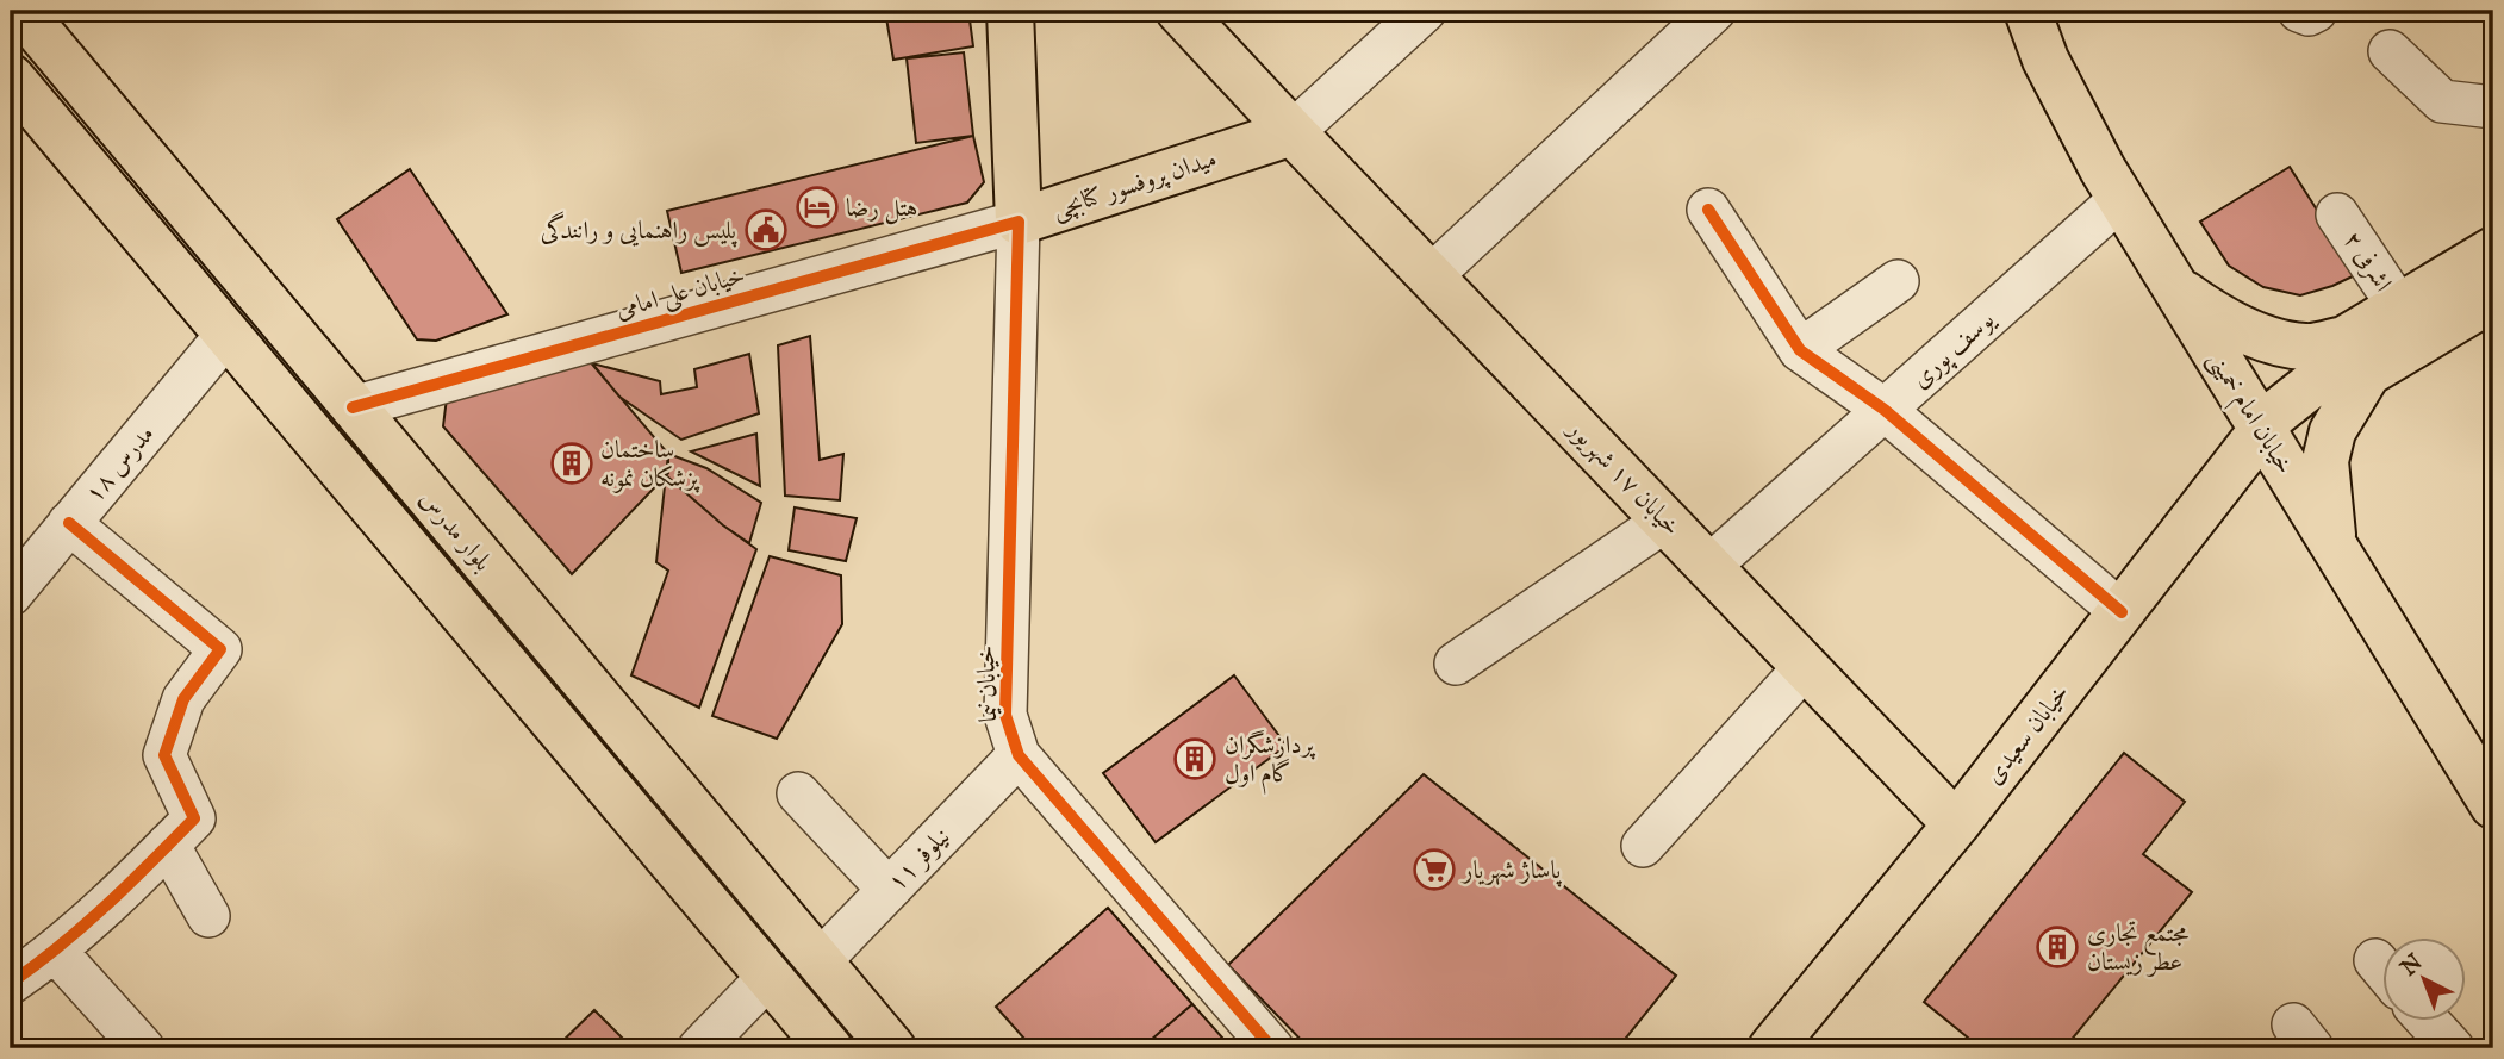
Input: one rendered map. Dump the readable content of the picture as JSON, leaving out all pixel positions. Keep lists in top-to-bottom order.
{
  "streets": {
    "main road": [
      "میدان پروفسور کتابچی",
      "خیابان امام خمینی",
      "خیابان ۱۷ شهریور",
      "بلوار مدرس",
      "خیابان سعیدی"
    ],
    "street": [
      "اشرفی ۲",
      "خیابان علی امامی",
      "یوسف پوری",
      "مدرس ۱۸",
      "خیابان نیما",
      "نیلوفر ۱۱"
    ]
  },
  "crossings": [
    ["میدان پروفسور کتابچی", "خیابان علی امامی"],
    ["میدان پروفسور کتابچی", "خیابان ۱۷ شهریور"],
    ["میدان پروفسور کتابچی", "خیابان نیما"],
    ["خیابان علی امامی", "بلوار مدرس"],
    ["خیابان علی امامی", "خیابان نیما"],
    ["یوسف پوری", "خیابان امام خمینی"],
    ["یوسف پوری", "خیابان ۱۷ شهریور"],
    ["خیابان امام خمینی", "خیابان سعیدی"],
    ["مدرس ۱۸", "بلوار مدرس"],
    ["خیابان ۱۷ شهریور", "خیابان سعیدی"],
    ["بلوار مدرس", "نیلوفر ۱۱"],
    ["خیابان نیما", "نیلوفر ۱۱"]
  ],
  "places": {
    "hotel": ["هتل رضا"],
    "public building": ["پلیس راهنمایی و رانندگی"],
    "building": ["ساختمان پزشکان نمونه", "پردازشگران گام اول", "مجتمع تجاری عطر زیستان"],
    "supermarket": ["پاساژ شهریار"]
  },
  "north": "top left"
}
